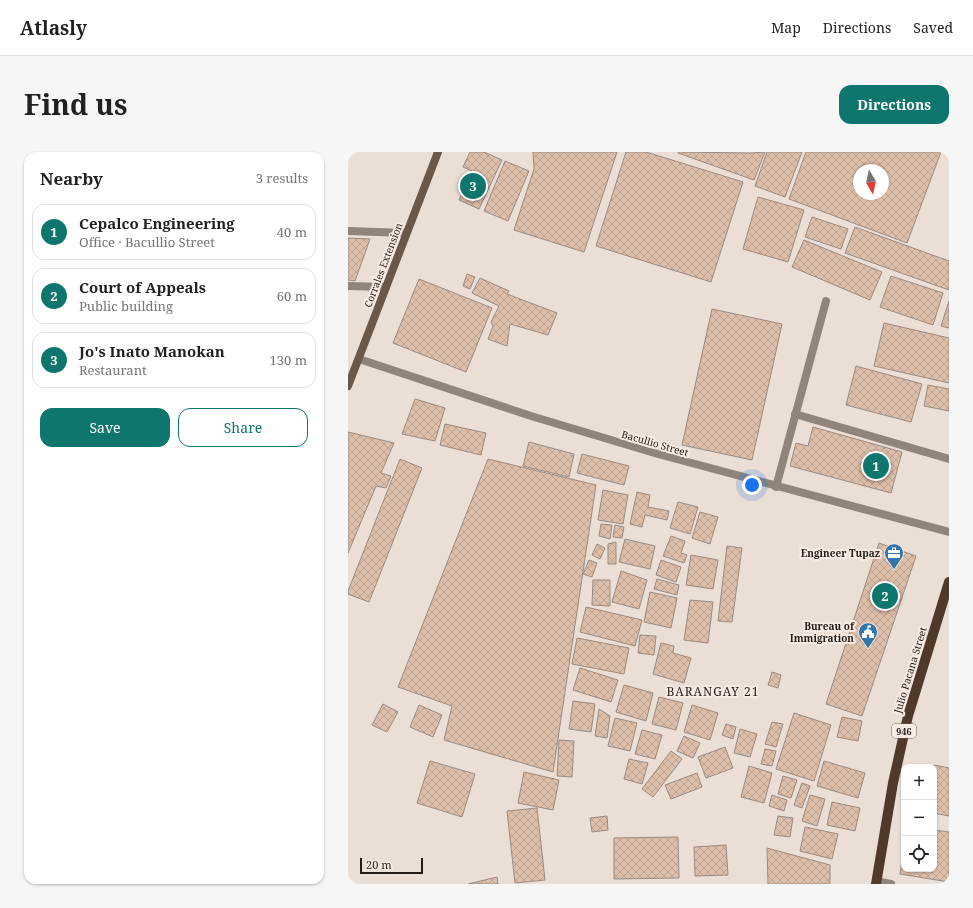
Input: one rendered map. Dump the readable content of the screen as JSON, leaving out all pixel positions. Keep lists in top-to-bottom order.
{
  "streets": {
    "main road": ["Corrales Extension", "Julio Pacana Street", "946"],
    "street": ["Bacullio Street"]
  },
  "crossings": [
    ["Corrales Extension", "Bacullio Street"]
  ],
  "districts": ["BARANGAY 21"],
  "places": {
    "office": ["Engineer Tupaz"],
    "public building": ["Bureau of Immigration"]
  },
  "scale_bar": "20 m",
  "north": "bottom",
  "page": {
    "header": "Atlasly",
    "nav": ["Map", "Directions", "Saved"],
    "title": "Find us",
    "buttons": [
      "Directions",
      ["Save", "Share"]
    ],
    "heading": ["Nearby", "3 results"],
    "pins": ["3", "1", "2"],
    "list": [
      {
        "mark": "1",
        "name": "Cepalco Engineering",
        "note": "Office · Bacullio Street",
        "value": "40 m"
      },
      {
        "mark": "2",
        "name": "Court of Appeals",
        "note": "Public building",
        "value": "60 m"
      },
      {
        "mark": "3",
        "name": "Jo's Inato Manokan",
        "note": "Restaurant",
        "value": "130 m"
      }
    ],
    "map_buttons": ["+", "−"],
    "scale": "20 m"
  }
}
